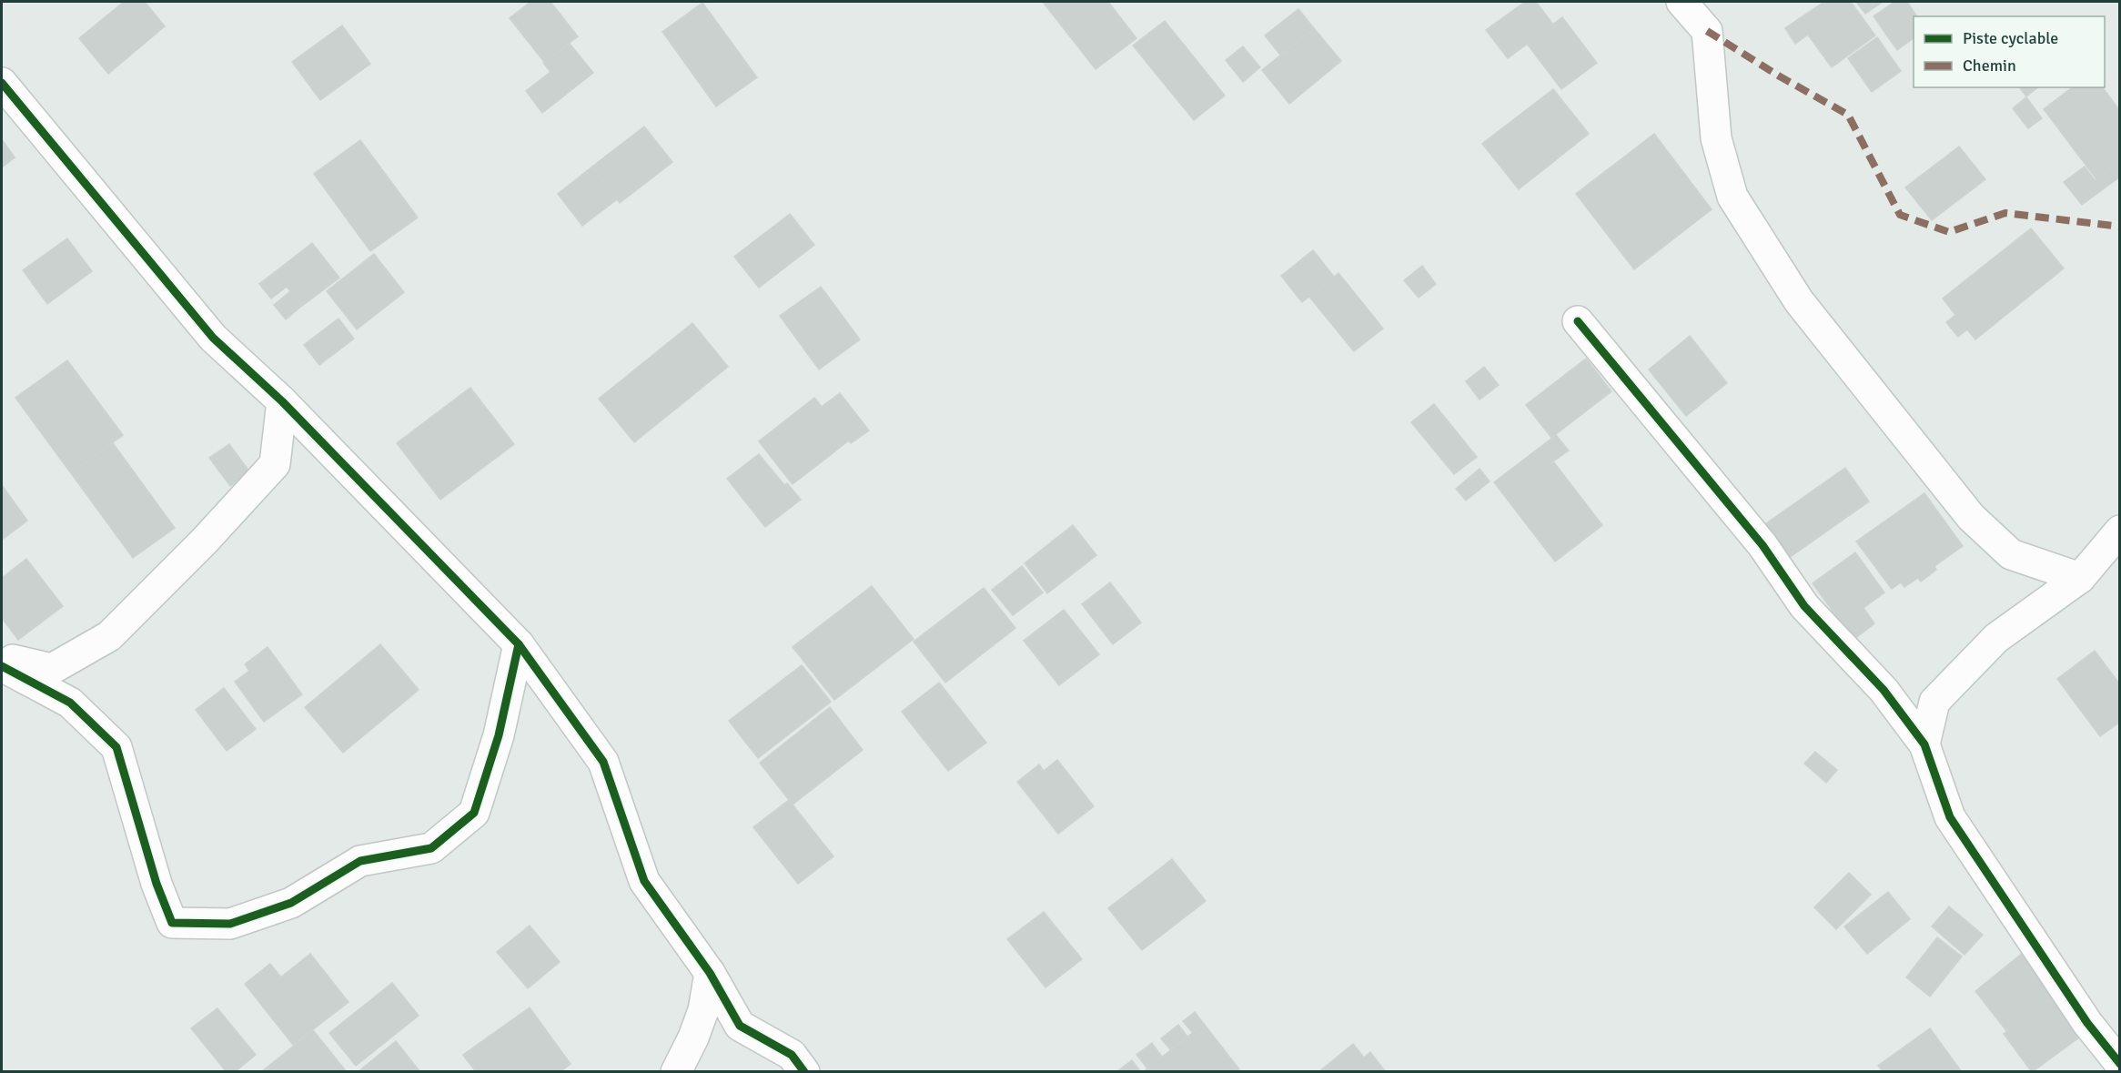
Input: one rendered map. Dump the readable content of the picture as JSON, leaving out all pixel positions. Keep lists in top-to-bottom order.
{
  "legend": ["Piste cyclable", "Chemin"]
}
